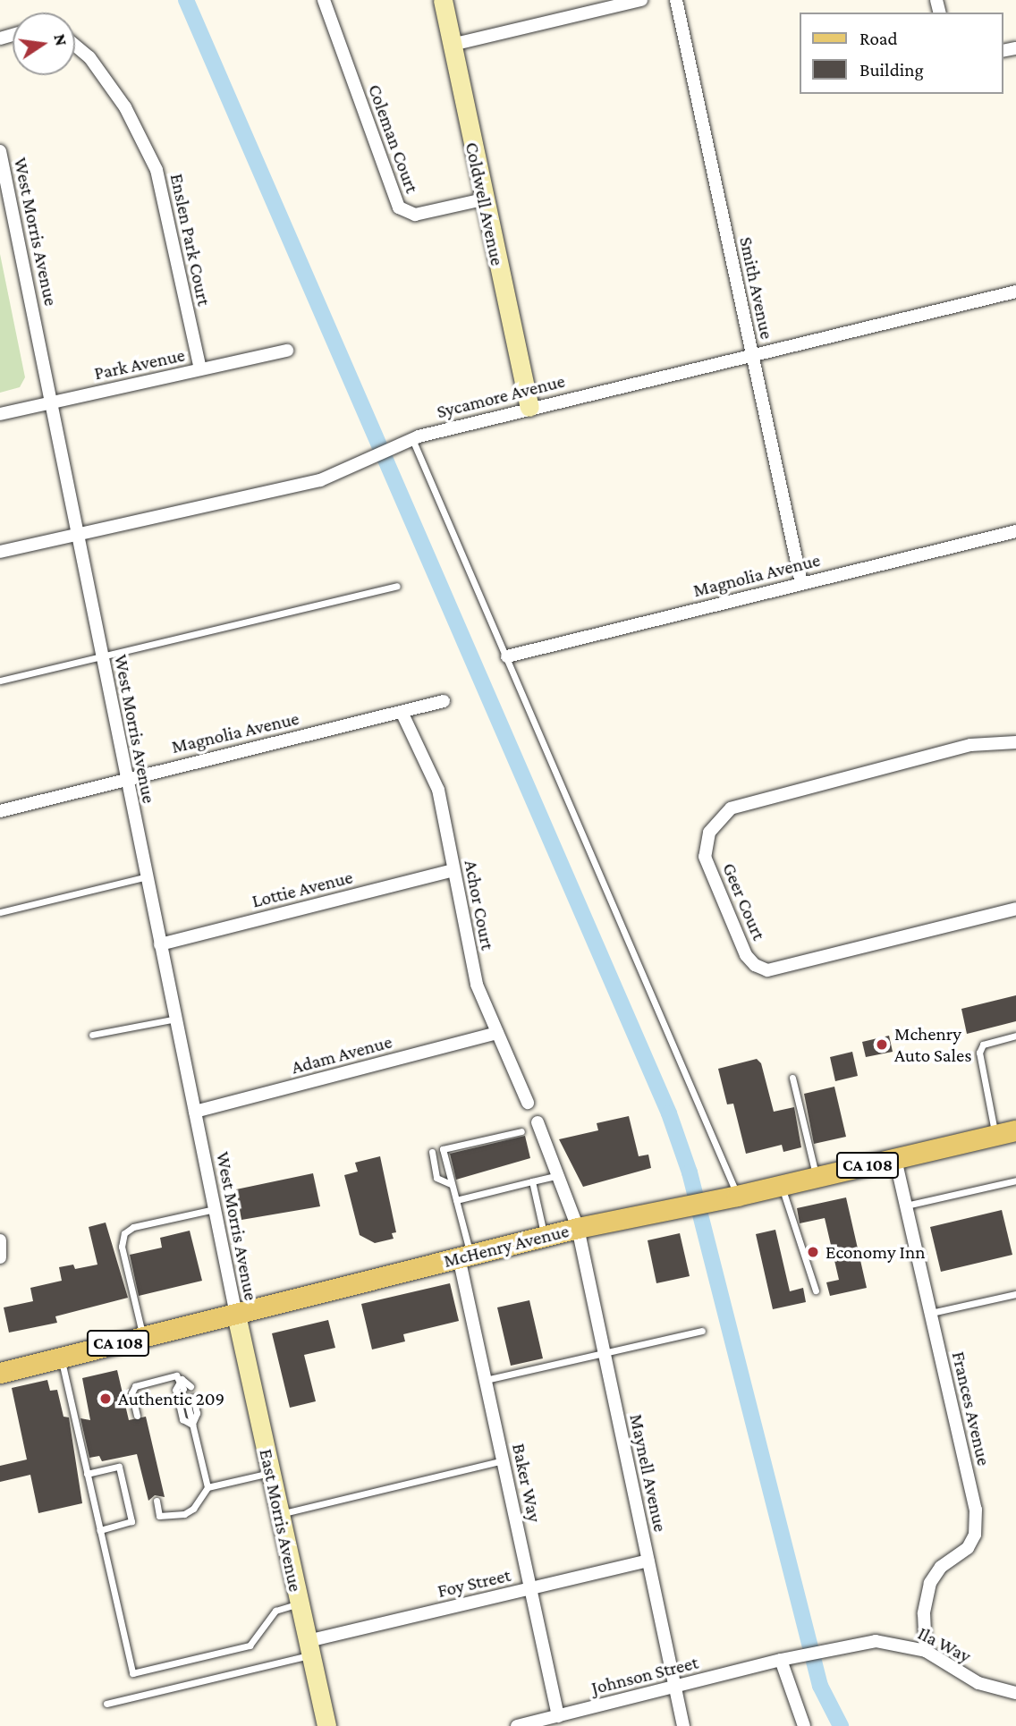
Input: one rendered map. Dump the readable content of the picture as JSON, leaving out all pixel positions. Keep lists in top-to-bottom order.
{
  "streets": {
    "main road": ["CA 108", "McHenry Avenue"],
    "street": [
      "Coleman Court",
      "Coldwell Avenue",
      "West Morris Avenue",
      "Enslen Park Court",
      "Smith Avenue",
      "Park Avenue",
      "Sycamore Avenue",
      "Magnolia Avenue",
      "Lottie Avenue",
      "Geer Court",
      "Achor Court",
      "Adam Avenue",
      "Frances Avenue",
      "Maynell Avenue",
      "Baker Way",
      "East Morris Avenue",
      "Foy Street",
      "Ila Way",
      "Johnson Street"
    ]
  },
  "crossings": [
    ["Coleman Court", "Coldwell Avenue"],
    ["Coldwell Avenue", "Sycamore Avenue"],
    ["West Morris Avenue", "Park Avenue"],
    ["West Morris Avenue", "Sycamore Avenue"],
    ["West Morris Avenue", "Magnolia Avenue"],
    ["West Morris Avenue", "Lottie Avenue"],
    ["West Morris Avenue", "Adam Avenue"],
    ["West Morris Avenue", "McHenry Avenue"],
    ["West Morris Avenue", "East Morris Avenue"],
    ["Enslen Park Court", "Park Avenue"],
    ["Smith Avenue", "Sycamore Avenue"],
    ["Smith Avenue", "Magnolia Avenue"],
    ["Magnolia Avenue", "Achor Court"],
    ["Lottie Avenue", "Achor Court"],
    ["Achor Court", "Adam Avenue"],
    ["McHenry Avenue", "Frances Avenue"],
    ["McHenry Avenue", "Maynell Avenue"],
    ["McHenry Avenue", "Baker Way"],
    ["McHenry Avenue", "East Morris Avenue"],
    ["Frances Avenue", "Ila Way"],
    ["Maynell Avenue", "Foy Street"],
    ["Maynell Avenue", "Johnson Street"],
    ["Baker Way", "Foy Street"],
    ["Baker Way", "Johnson Street"],
    ["East Morris Avenue", "Foy Street"],
    ["Ila Way", "Johnson Street"]
  ],
  "places": ["Mchenry Auto Sales", "Economy Inn", "Authentic 209"],
  "legend": ["Road", "Building"],
  "north": "right"
}
